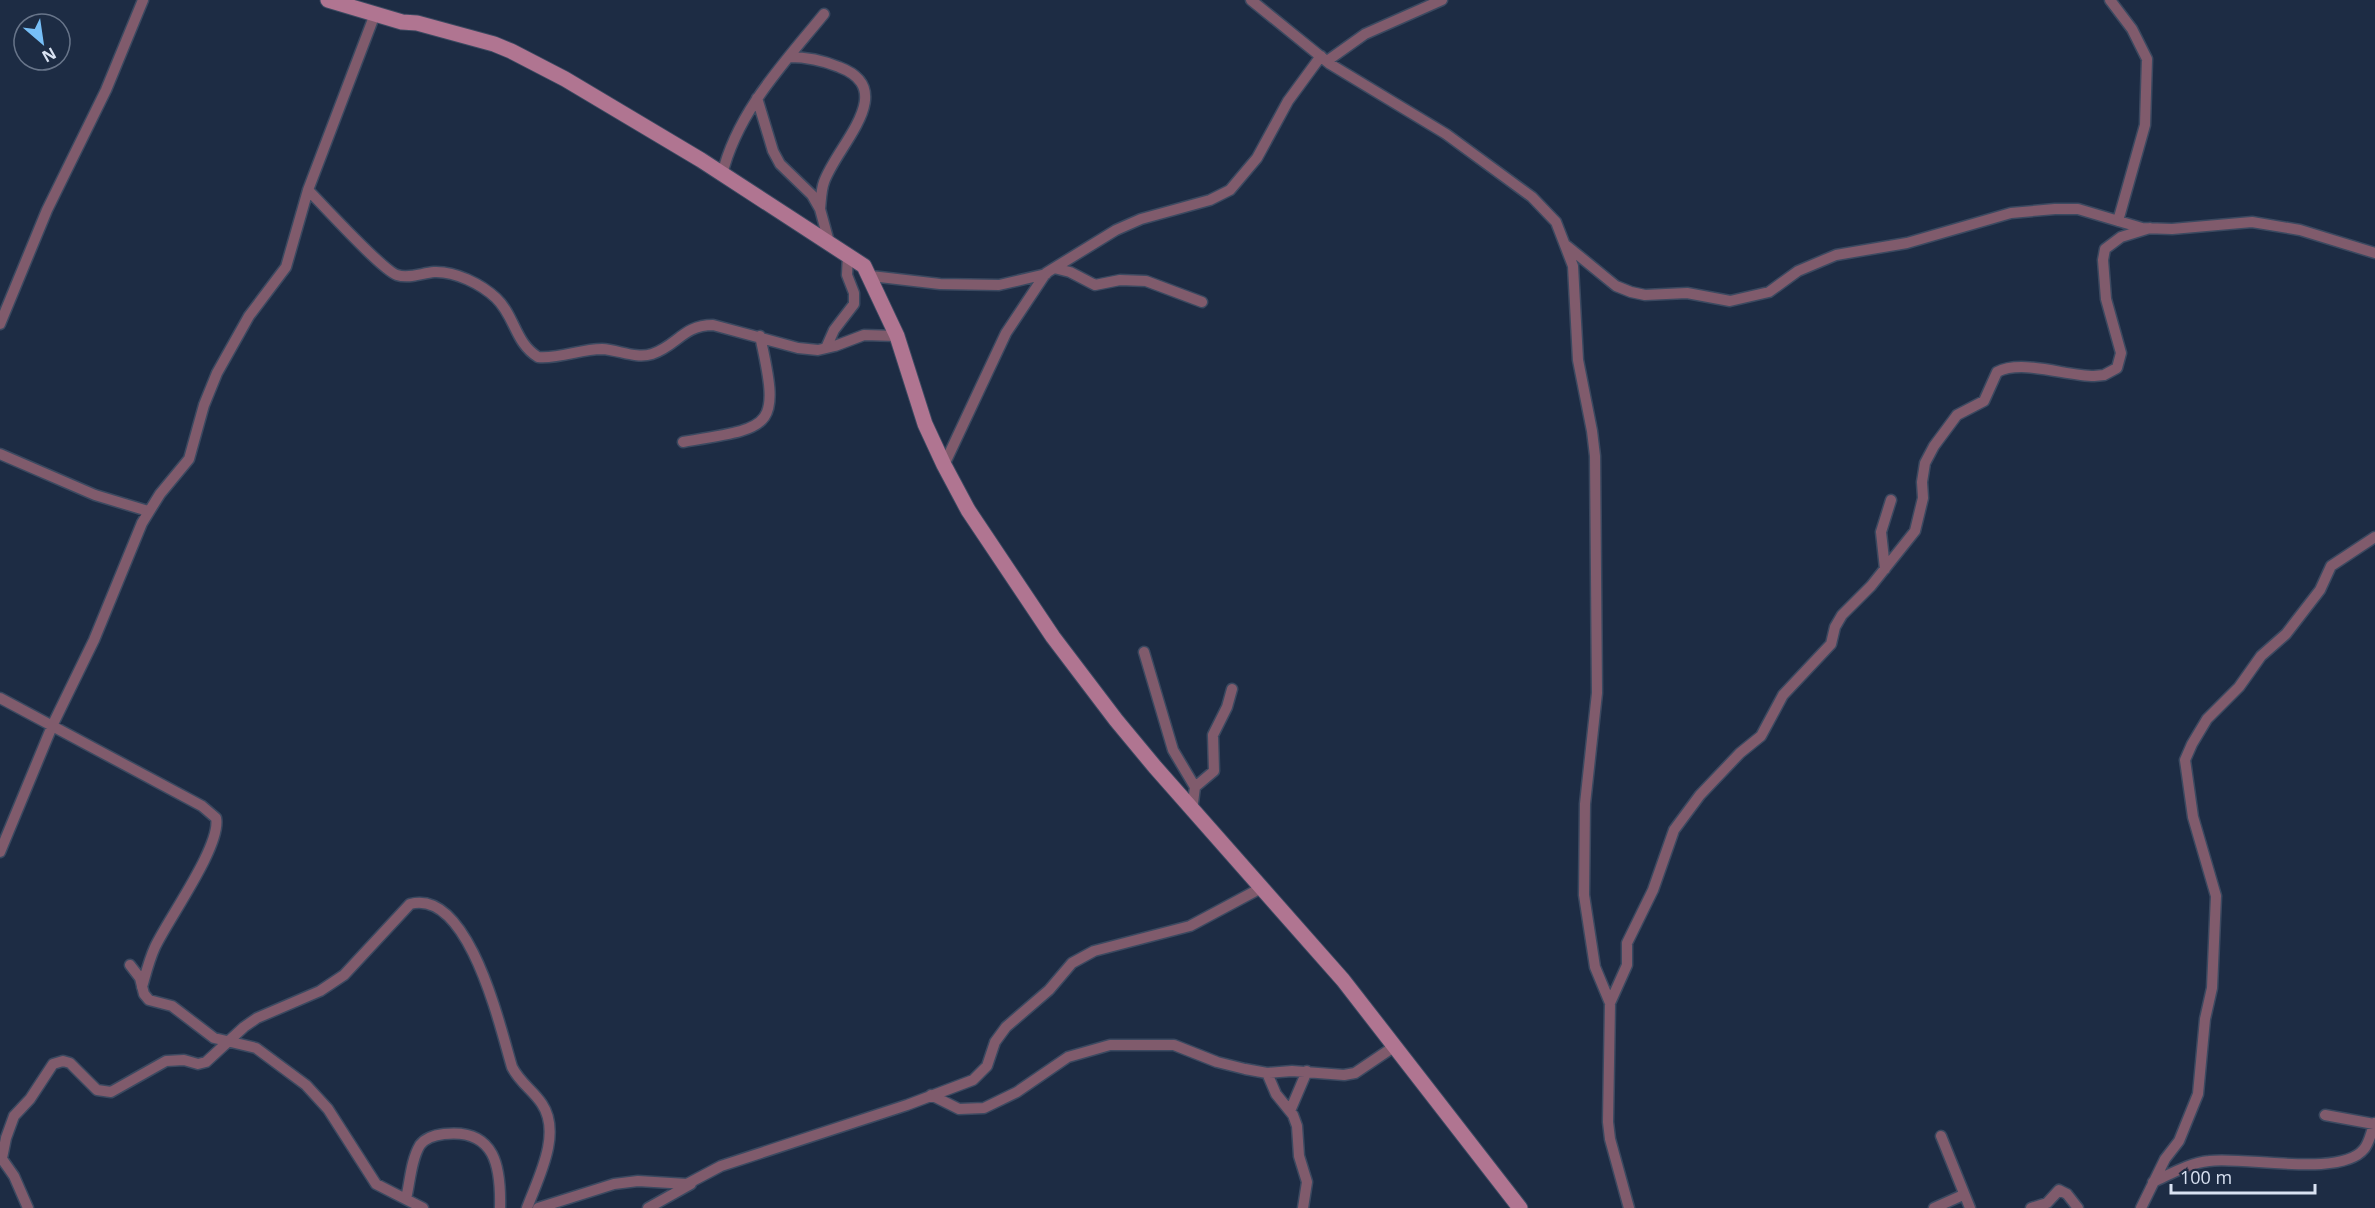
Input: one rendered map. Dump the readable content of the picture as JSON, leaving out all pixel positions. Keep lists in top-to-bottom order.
{
  "scale_bar": "100 m",
  "north": "bottom right"
}
